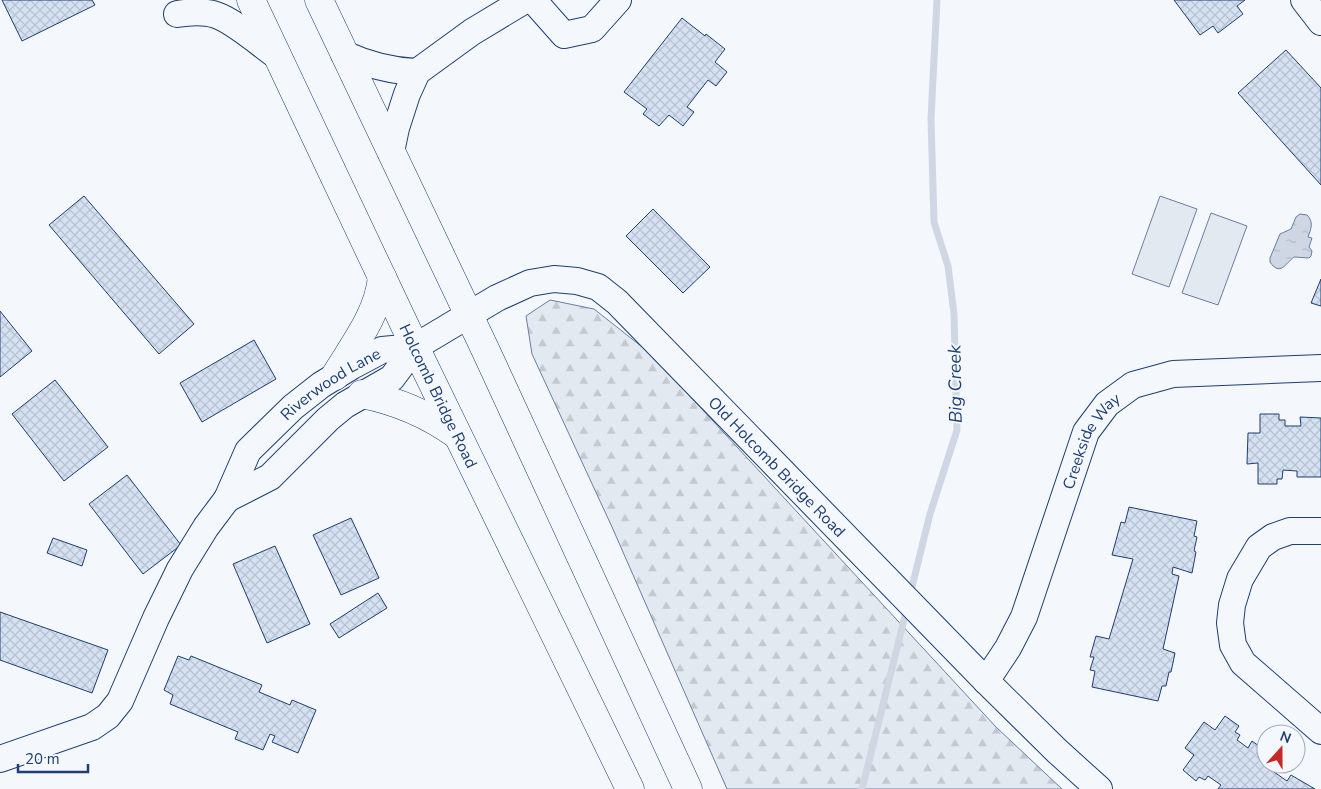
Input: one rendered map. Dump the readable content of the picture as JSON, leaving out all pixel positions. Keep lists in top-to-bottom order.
{
  "streets": {
    "main road": ["Holcomb Bridge Road"],
    "street": ["Riverwood Lane", "Creekside Way", "Old Holcomb Bridge Road"]
  },
  "crossings": [
    ["Riverwood Lane", "Holcomb Bridge Road"],
    ["Riverwood Lane", "Old Holcomb Bridge Road"],
    ["Holcomb Bridge Road", "Old Holcomb Bridge Road"],
    ["Creekside Way", "Old Holcomb Bridge Road"]
  ],
  "water": ["Big Creek"],
  "scale_bar": "20 m",
  "north": "top"
}
